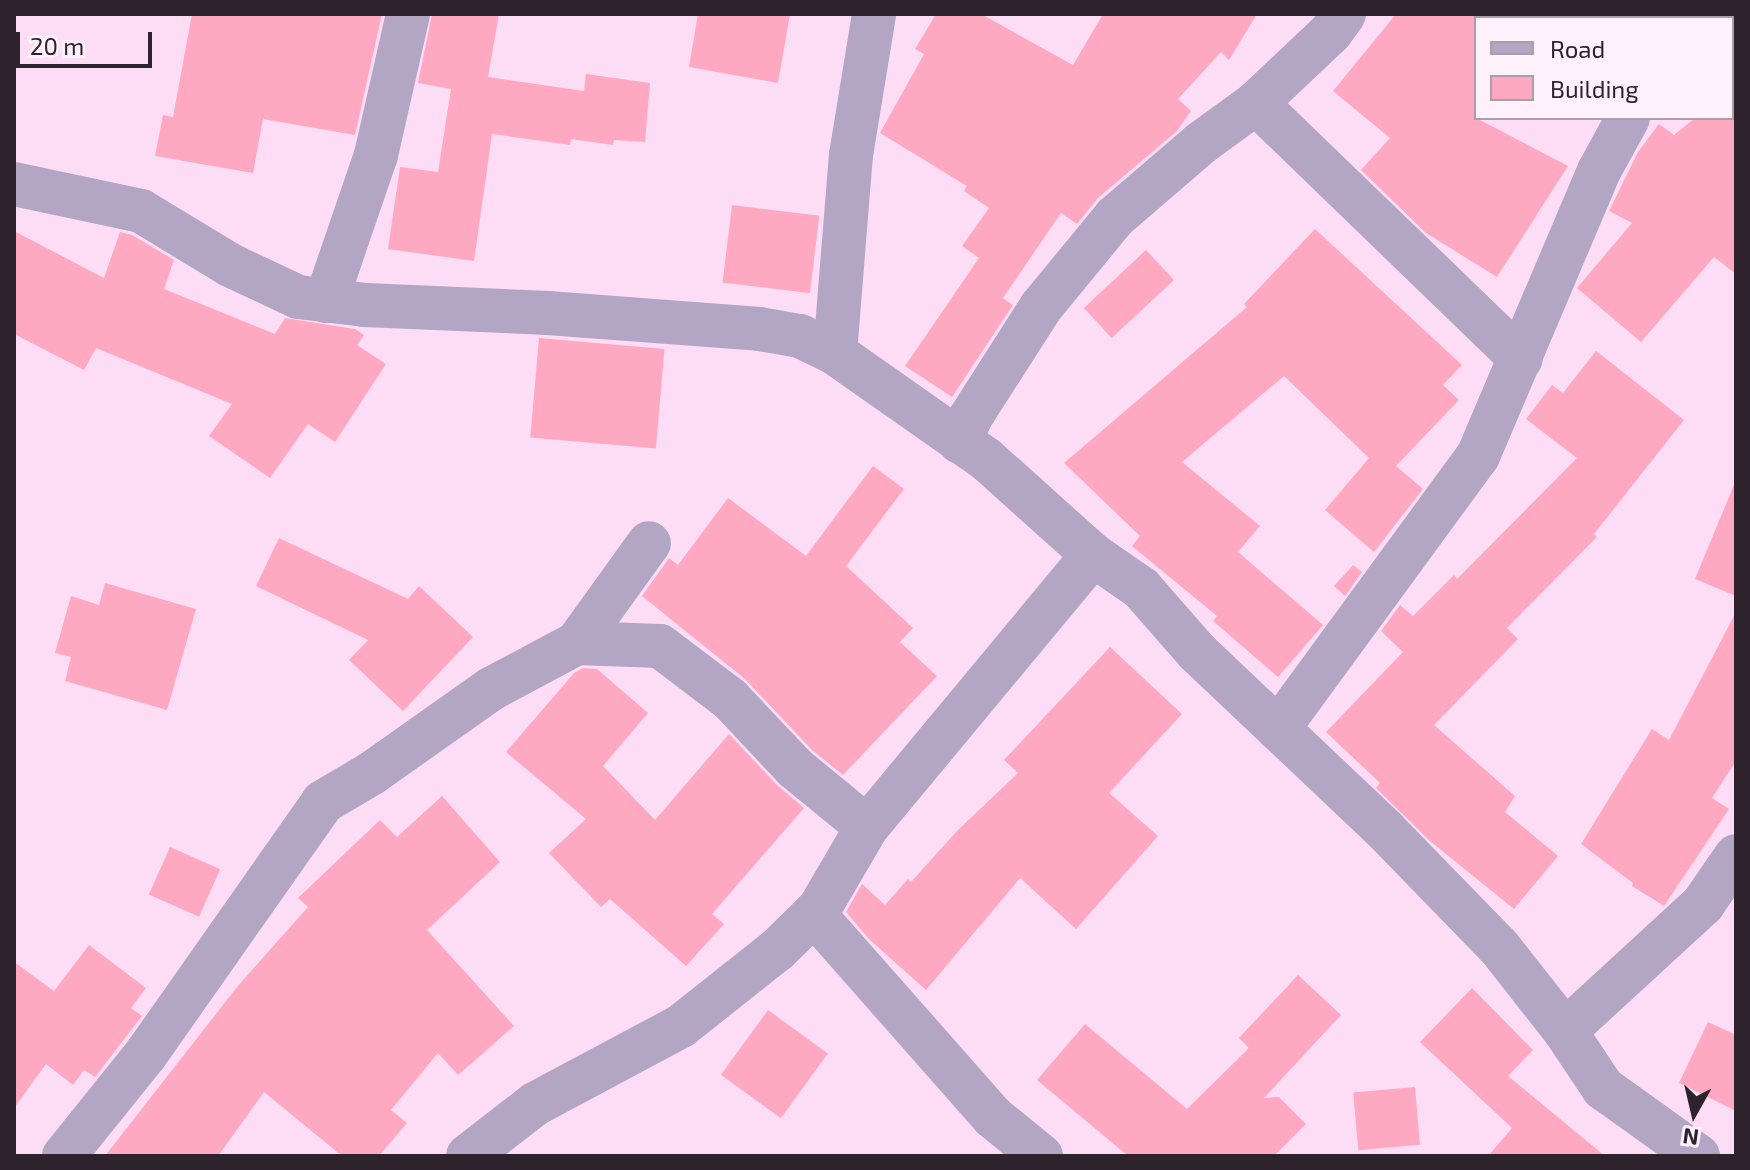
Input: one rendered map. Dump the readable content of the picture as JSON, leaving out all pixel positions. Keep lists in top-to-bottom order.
{
  "legend": ["Road", "Building"],
  "scale_bar": "20 m",
  "north": "bottom"
}
